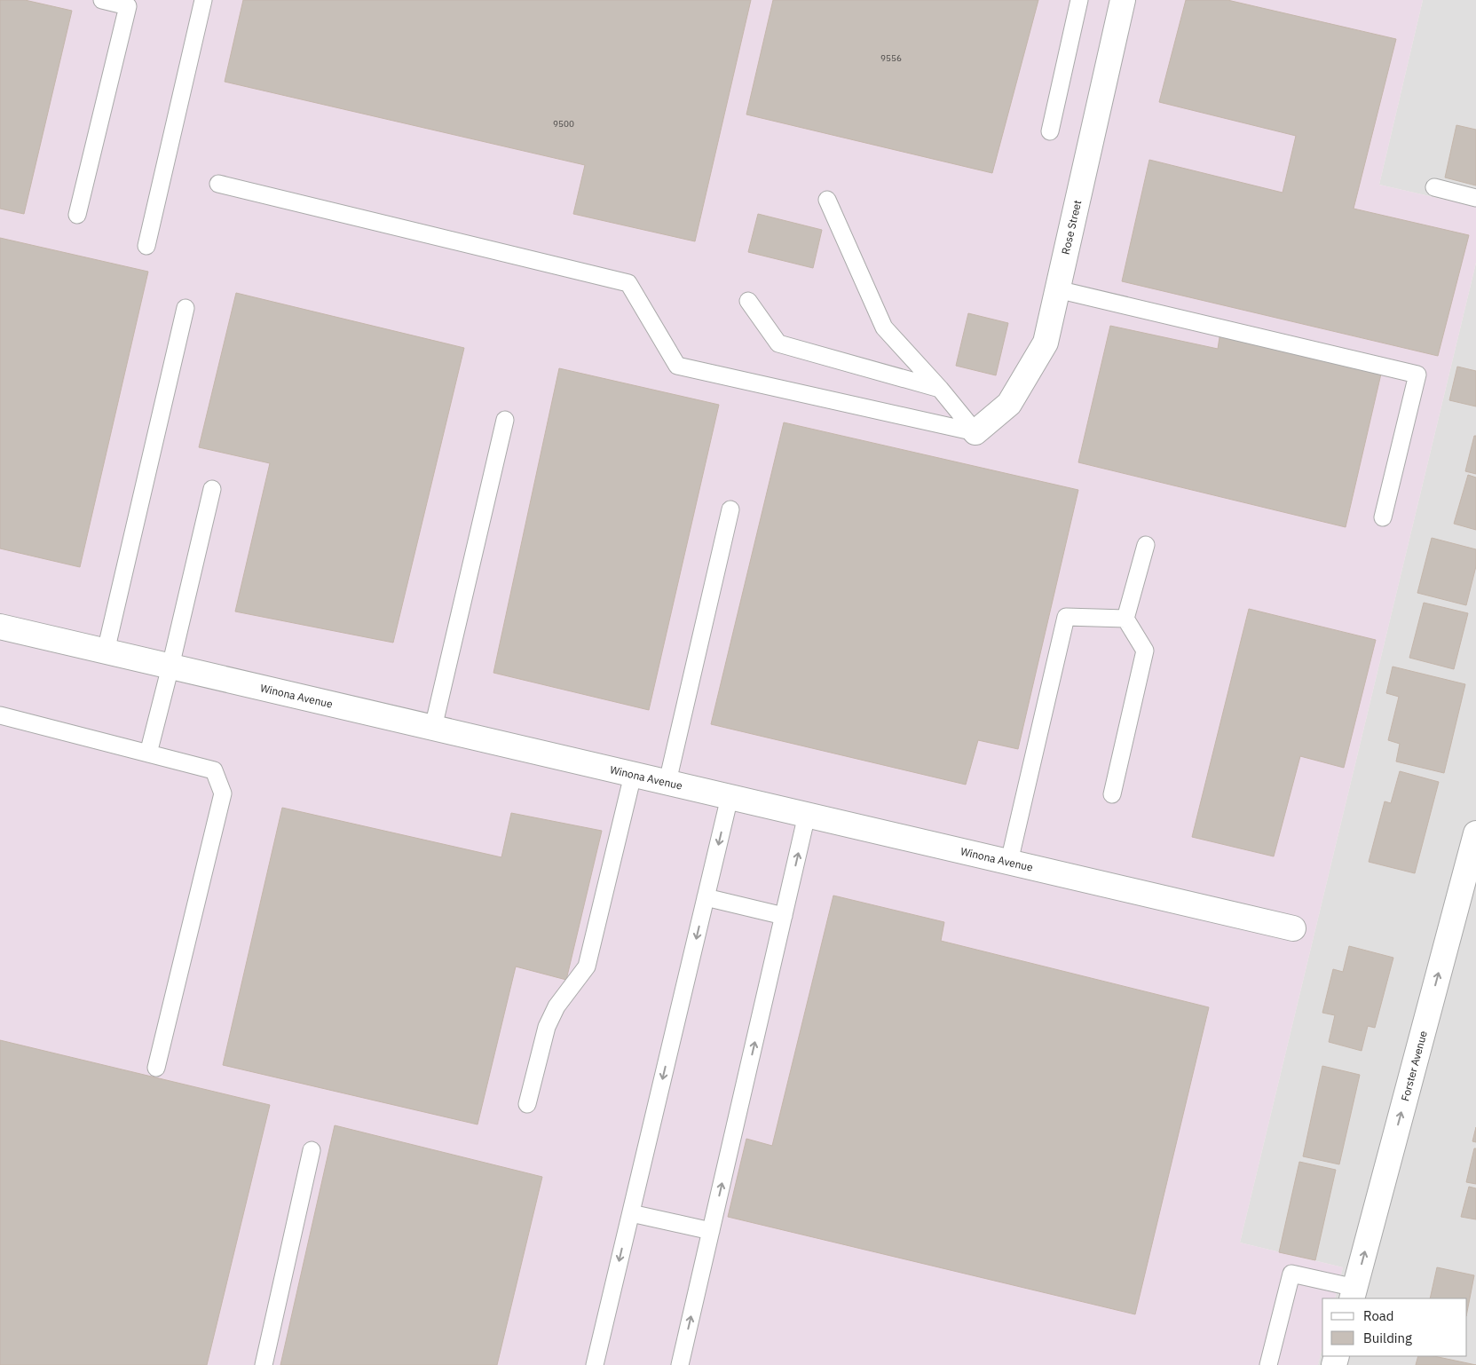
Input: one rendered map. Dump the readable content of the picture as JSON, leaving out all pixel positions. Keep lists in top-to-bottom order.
{
  "streets": {
    "street": ["Rose Street", "Winona Avenue", "Forster Avenue"]
  },
  "one_way": ["Forster Avenue"],
  "house_numbers": ["9556", "9500"],
  "legend": ["Road", "Building"]
}
